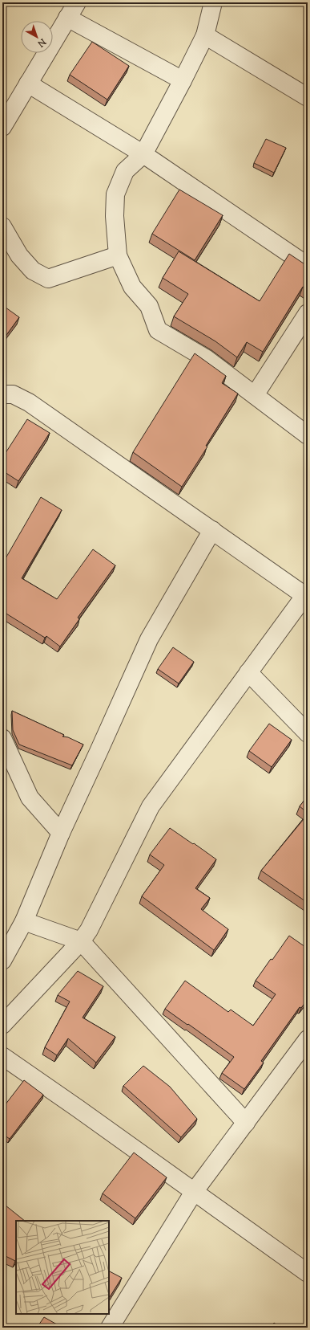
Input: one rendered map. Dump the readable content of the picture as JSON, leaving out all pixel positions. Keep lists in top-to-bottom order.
{
  "north": "bottom right"
}
